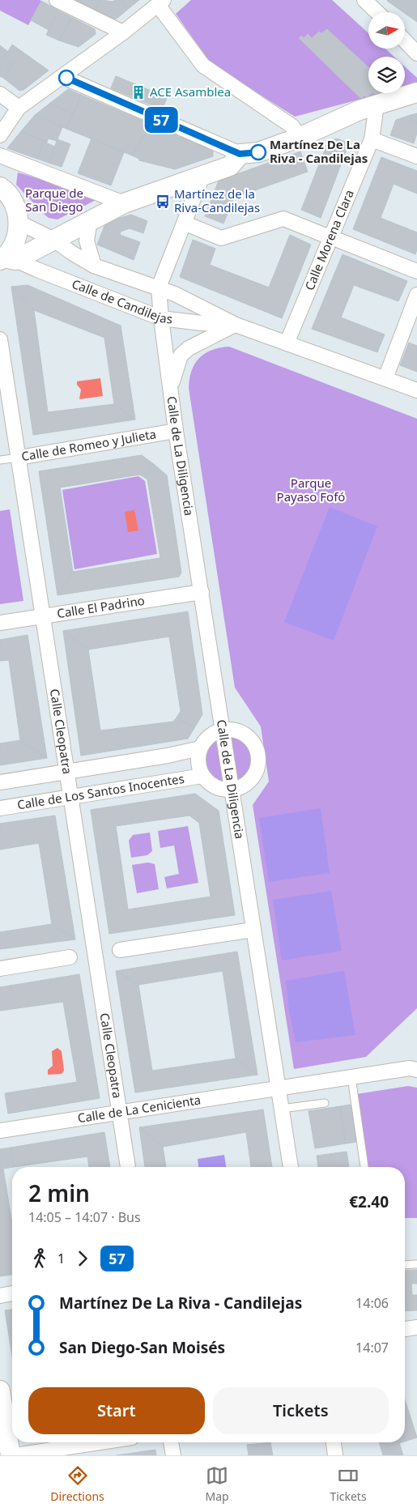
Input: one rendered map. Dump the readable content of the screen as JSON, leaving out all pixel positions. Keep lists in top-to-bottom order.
{
  "streets": {
    "street": [
      "Calle Morena Clara",
      "Calle de Candilejas",
      "Calle de Romeo y Julieta",
      "Calle de La Diligencia",
      "Calle El Padrino",
      "Calle Cleopatra",
      "Calle de Los Santos Inocentes",
      "Calle de La Cenicienta"
    ]
  },
  "crossings": [
    ["Calle Morena Clara", "Calle de Candilejas"],
    ["Calle de Candilejas", "Calle de La Diligencia"],
    ["Calle de Romeo y Julieta", "Calle de La Diligencia"],
    ["Calle de Romeo y Julieta", "Calle Cleopatra"],
    ["Calle de La Diligencia", "Calle El Padrino"],
    ["Calle de La Diligencia", "Calle de La Cenicienta"],
    ["Calle El Padrino", "Calle Cleopatra"],
    ["Calle Cleopatra", "Calle de Los Santos Inocentes"],
    ["Calle Cleopatra", "Calle de La Cenicienta"]
  ],
  "parks": ["Parque de San Diego", "Parque Payaso Fofó"],
  "places": {
    "building": ["ACE Asamblea"],
    "other": ["Martínez De La Riva - Candilejas"],
    "bus stop": ["Martínez de la Riva-Candilejas"]
  },
  "lines": ["bus line 57"],
  "north": "right",
  "page": {
    "on_map": "57",
    "heading": ["2 min", "14:05 – 14:07 · Bus", "€2.40"],
    "legs": ["1", "57"],
    "list": [
      {
        "name": "Martínez De La Riva - Candilejas",
        "value": "14:06"
      },
      {
        "name": "San Diego-San Moisés",
        "value": "14:07"
      }
    ],
    "buttons": ["Start", "Tickets"],
    "tabs": ["Directions", "Map", "Tickets"]
  }
}
